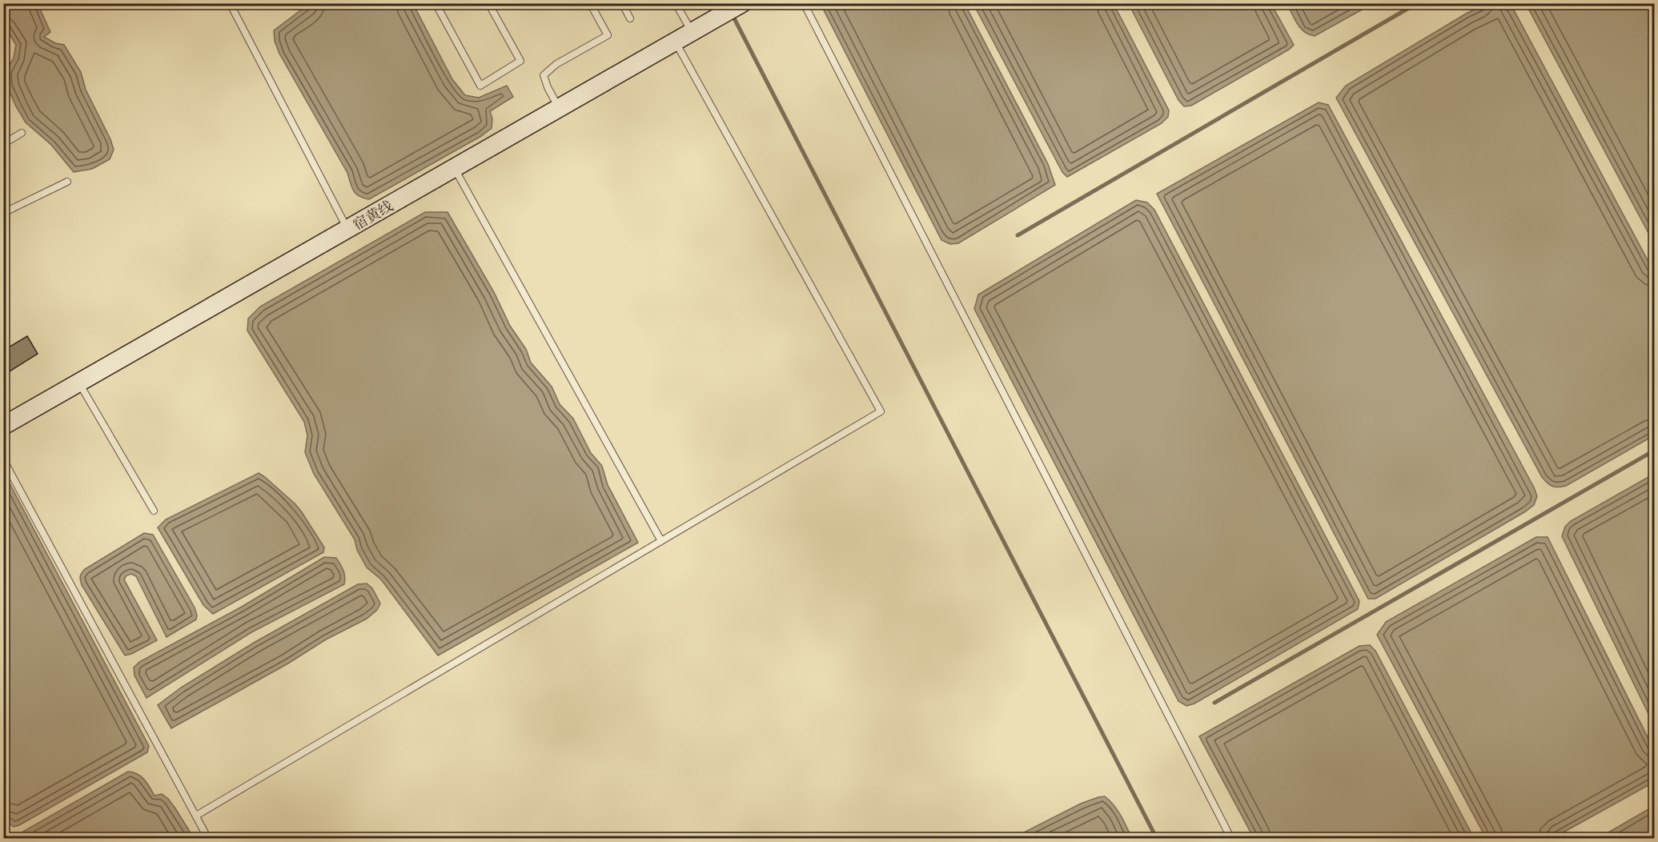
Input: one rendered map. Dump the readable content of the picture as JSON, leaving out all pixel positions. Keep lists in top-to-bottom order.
{
  "streets": {
    "main road": ["宿黄线"]
  }
}
